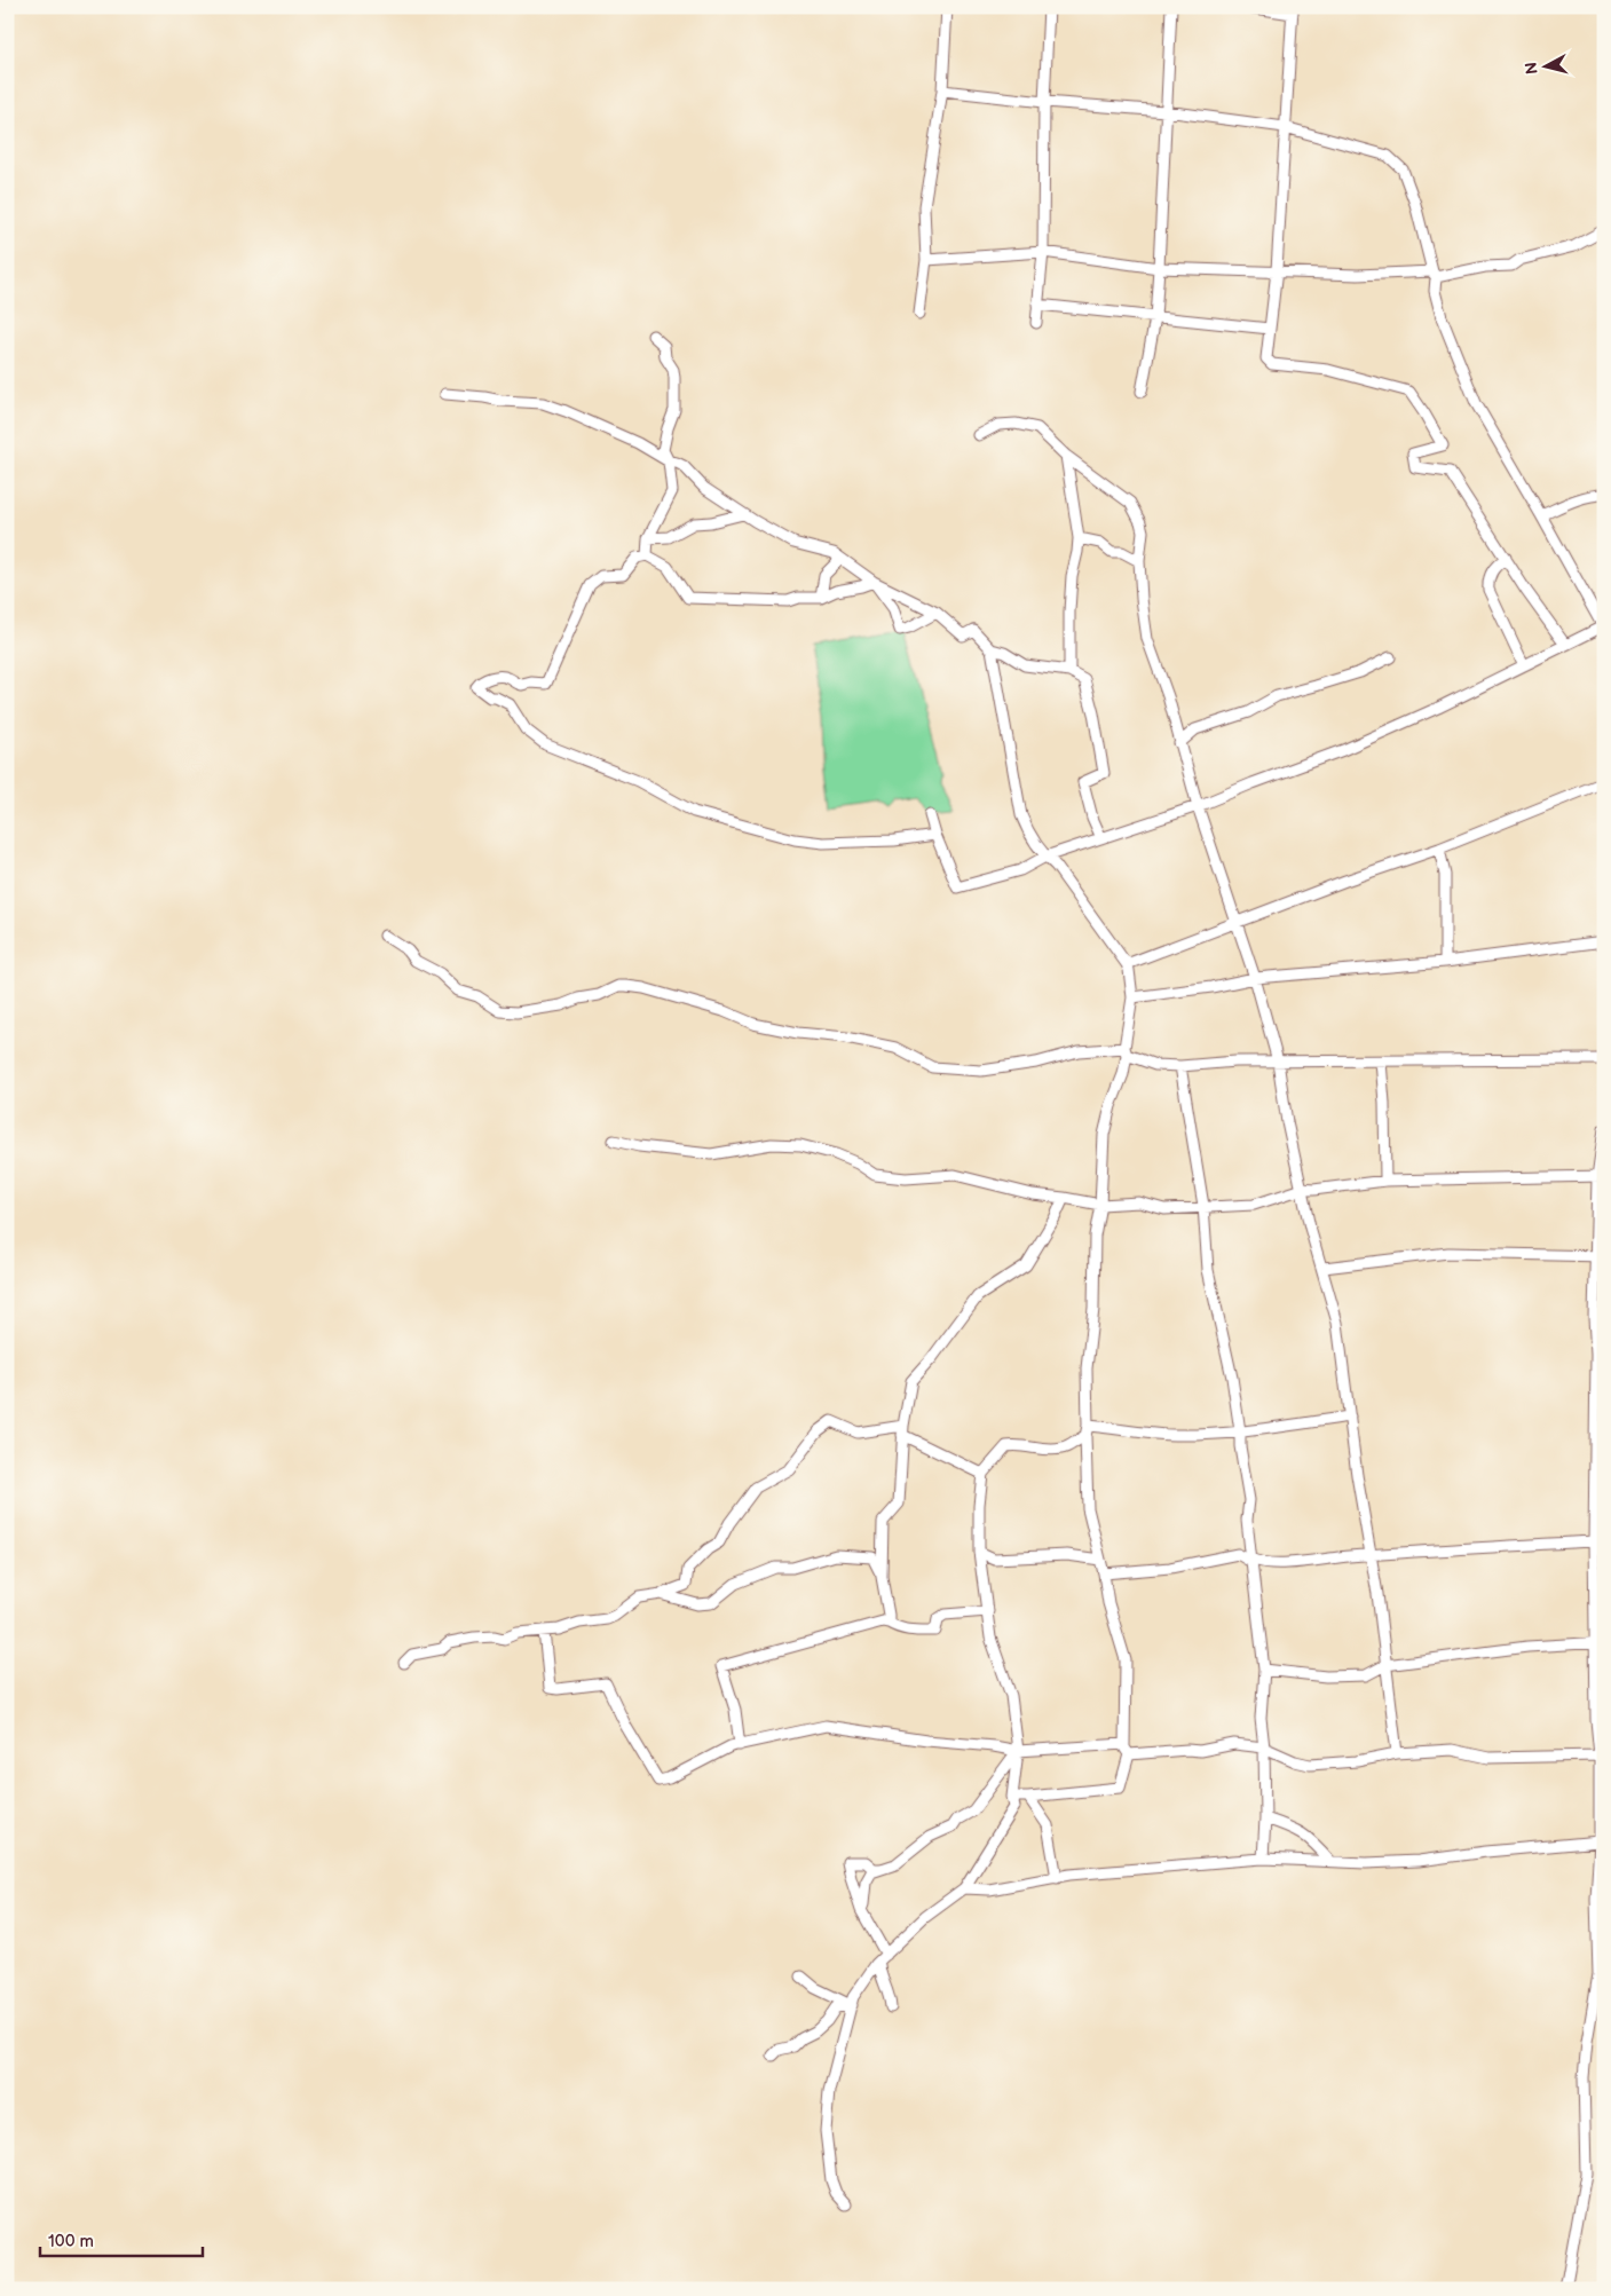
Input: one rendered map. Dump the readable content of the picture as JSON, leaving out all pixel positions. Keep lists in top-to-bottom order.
{
  "scale_bar": "100 m",
  "north": "left"
}
